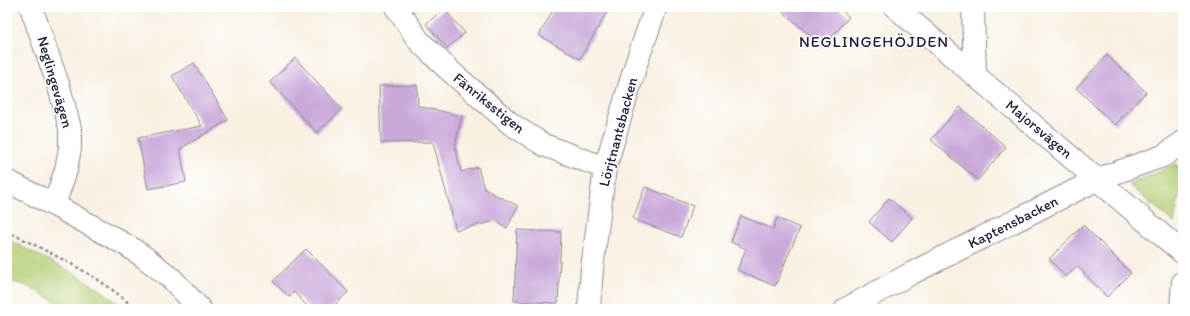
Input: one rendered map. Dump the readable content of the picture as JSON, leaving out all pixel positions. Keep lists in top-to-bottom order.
{
  "streets": {
    "street": [
      "Neglingevägen",
      "Fänriksstigen",
      "Majorsvägen",
      "Lörjtnantsbacken",
      "Kaptensbacken"
    ]
  },
  "crossings": [
    ["Fänriksstigen", "Lörjtnantsbacken"],
    ["Majorsvägen", "Kaptensbacken"]
  ],
  "districts": ["NEGLINGEHÖJDEN"]
}
